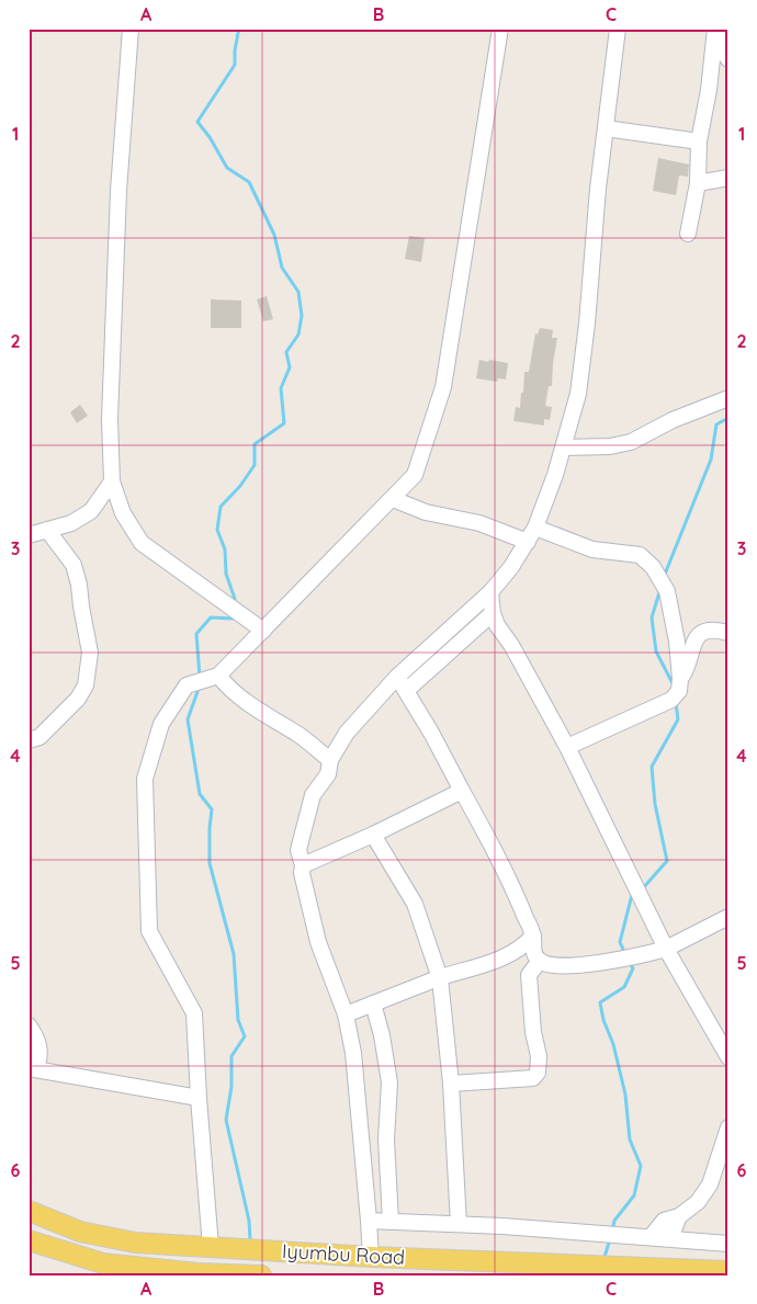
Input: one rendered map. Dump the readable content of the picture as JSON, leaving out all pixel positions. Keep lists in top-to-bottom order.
{
  "streets": {
    "main road": ["Iyumbu Road"]
  },
  "grid": {
    "columns": ["A", "B", "C"],
    "rows": [
      "1",
      "2",
      "3",
      "4",
      "5",
      "6"
    ]
  }
}
